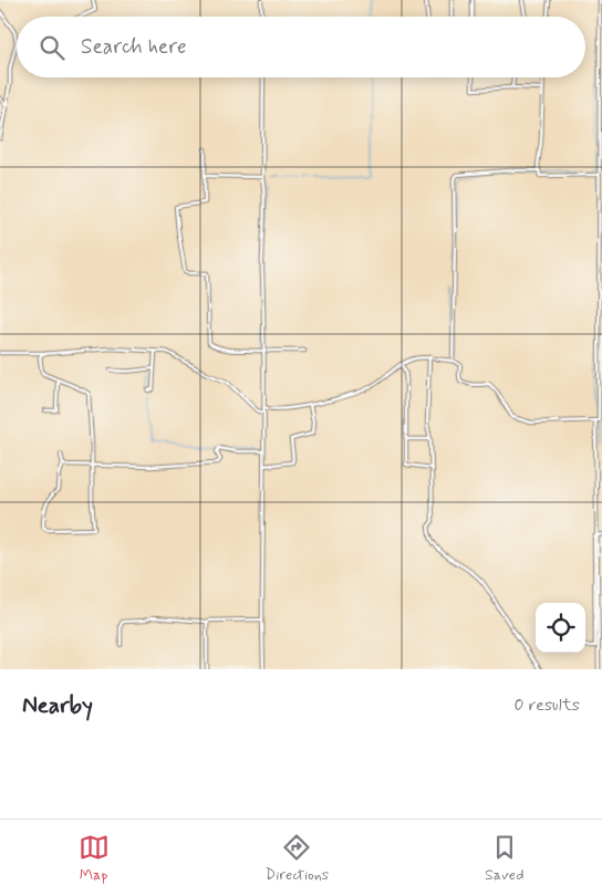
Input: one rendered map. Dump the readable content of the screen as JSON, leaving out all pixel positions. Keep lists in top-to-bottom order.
{
  "page": {
    "search": "Search here",
    "heading": ["Nearby", "0 results"],
    "nav": ["Map", "Directions", "Saved"]
  }
}
